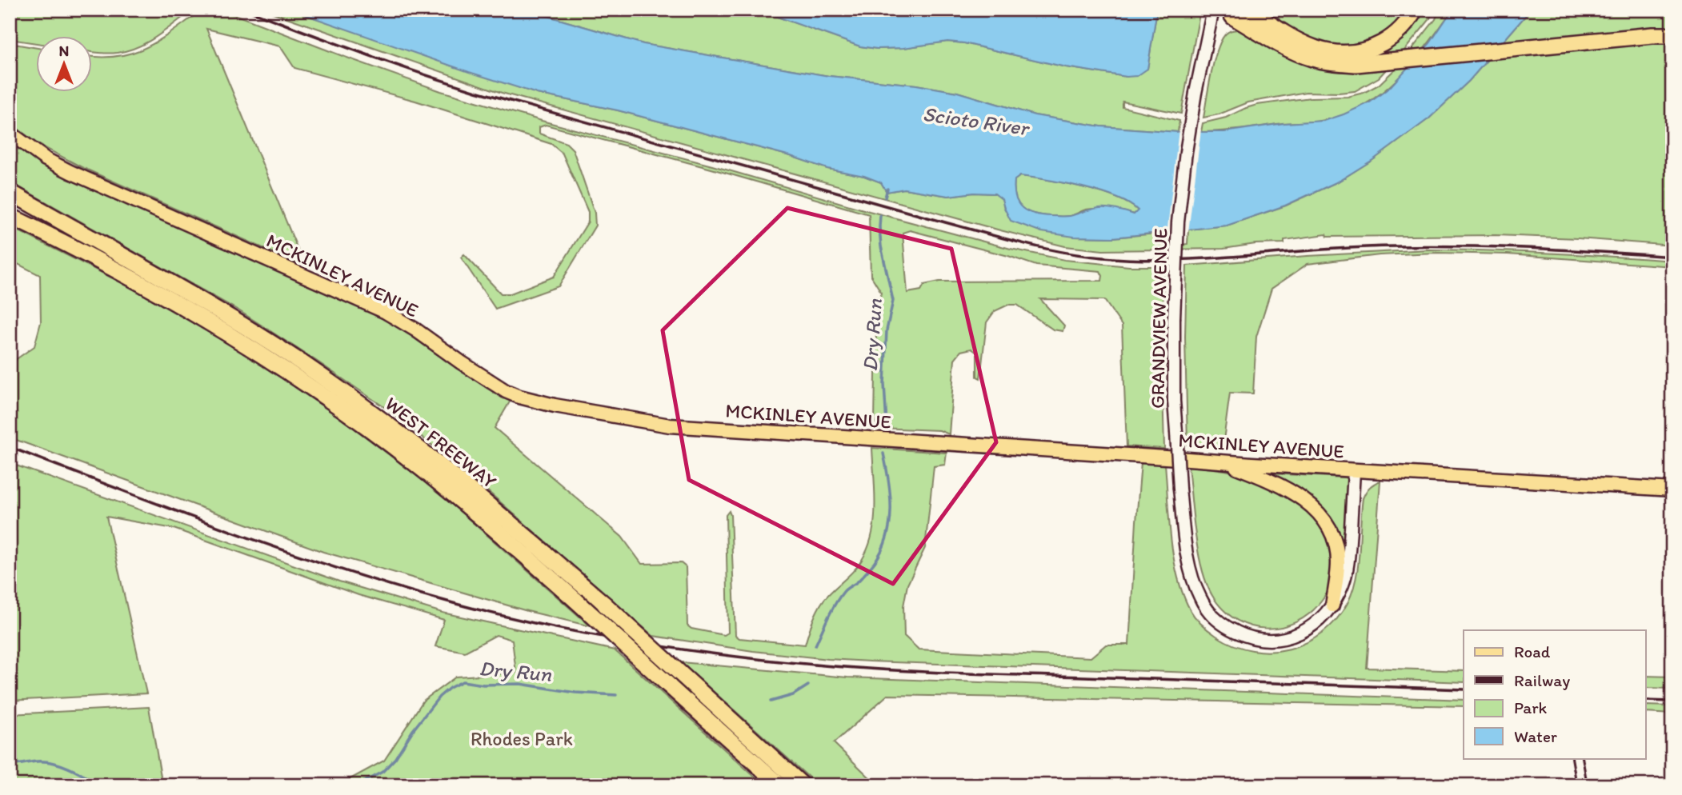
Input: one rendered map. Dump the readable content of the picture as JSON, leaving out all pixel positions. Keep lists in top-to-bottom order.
{
  "streets": {
    "highway": ["WEST FREEWAY"],
    "main road": ["MCKINLEY AVENUE", "GRANDVIEW AVENUE"]
  },
  "crossings": [
    ["MCKINLEY AVENUE", "GRANDVIEW AVENUE"]
  ],
  "water": ["Scioto River", "Dry Run"],
  "parks": ["Rhodes Park"],
  "legend": [
    "Road",
    "Railway",
    "Park",
    "Water"
  ],
  "north": "top"
}
